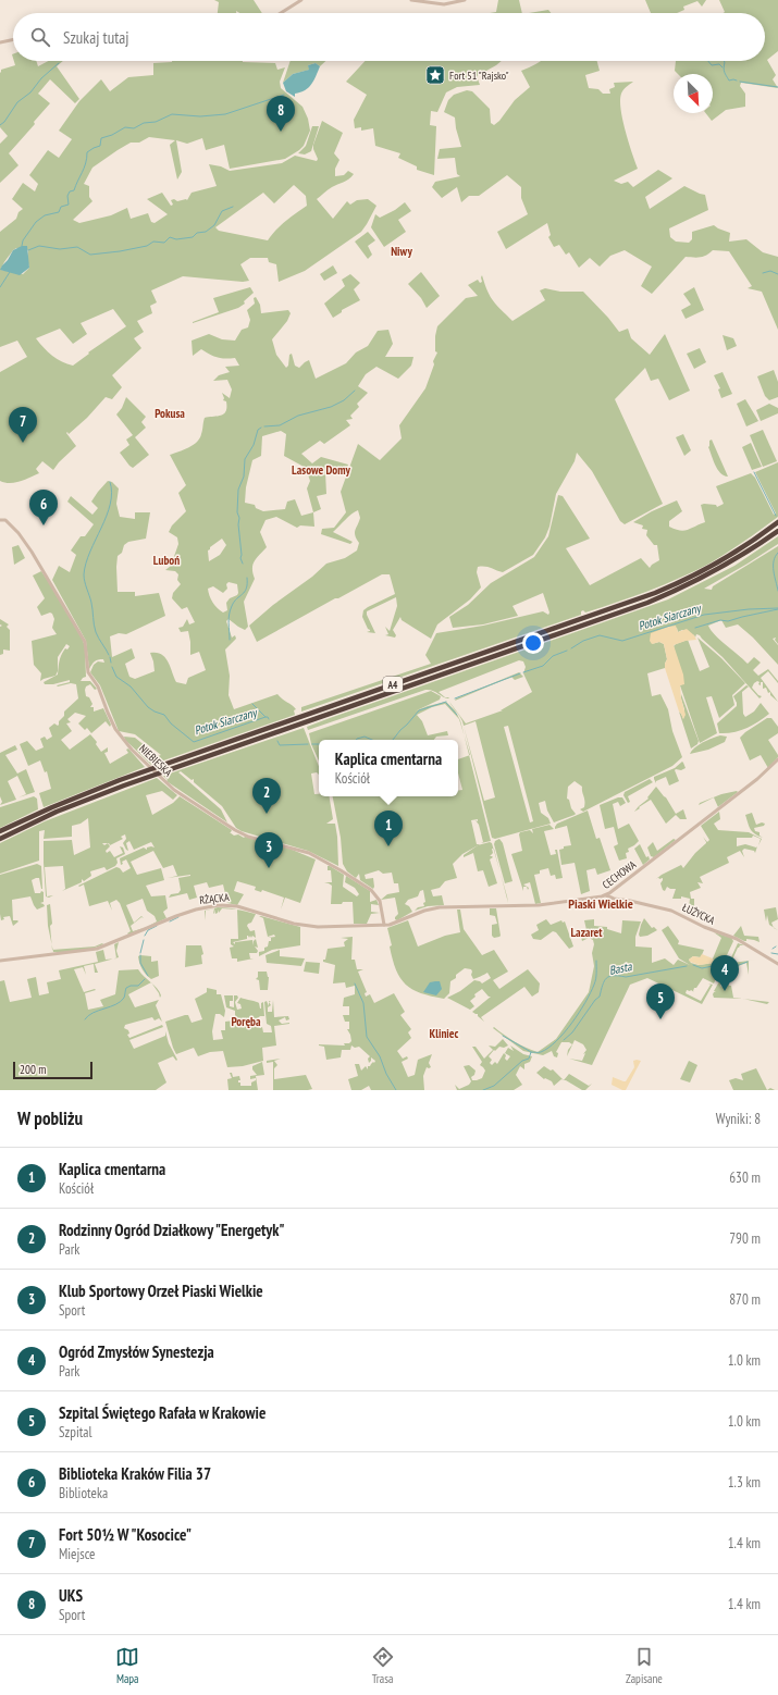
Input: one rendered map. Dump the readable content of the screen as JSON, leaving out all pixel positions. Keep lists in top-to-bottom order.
{
  "streets": {
    "highway": ["A4"],
    "street": [
      "NIEBIESKA",
      "CECHOWA",
      "RŻĄCKA",
      "ŁUŻYCKA"
    ]
  },
  "crossings": [
    ["NIEBIESKA", "CECHOWA"],
    ["NIEBIESKA", "RŻĄCKA"],
    ["CECHOWA", "RŻĄCKA"],
    ["CECHOWA", "ŁUŻYCKA"]
  ],
  "districts": [
    "Niwy",
    "Pokusa",
    "Lasowe Domy",
    "Luboń",
    "Piaski Wielkie",
    "Lazaret",
    "Poręba",
    "Kliniec"
  ],
  "water": ["Potok Siarczany", "Basta"],
  "places": {
    "place": ["Fort 51 \"Rajsko\""]
  },
  "scale_bar": "200 m",
  "north": "bottom right",
  "page": {
    "search": "Szukaj tutaj",
    "pins": [
      "8",
      "7",
      "6",
      "2",
      "1",
      "3",
      "4",
      "5"
    ],
    "popup": ["Kaplica cmentarna", "Kościół"],
    "scale": "200 m",
    "heading": ["W pobliżu", "Wyniki: 8"],
    "list": [
      {
        "mark": "1",
        "name": "Kaplica cmentarna",
        "note": "Kościół",
        "value": "630 m"
      },
      {
        "mark": "2",
        "name": "Rodzinny Ogród Działkowy \"Energetyk\"",
        "note": "Park",
        "value": "790 m"
      },
      {
        "mark": "3",
        "name": "Klub Sportowy Orzeł Piaski Wielkie",
        "note": "Sport",
        "value": "870 m"
      },
      {
        "mark": "4",
        "name": "Ogród Zmysłów Synestezja",
        "note": "Park",
        "value": "1.0 km"
      },
      {
        "mark": "5",
        "name": "Szpital Świętego Rafała w Krakowie",
        "note": "Szpital",
        "value": "1.0 km"
      },
      {
        "mark": "6",
        "name": "Biblioteka Kraków Filia 37",
        "note": "Biblioteka",
        "value": "1.3 km"
      },
      {
        "mark": "7",
        "name": "Fort 50½ W \"Kosocice\"",
        "note": "Miejsce",
        "value": "1.4 km"
      },
      {
        "mark": "8",
        "name": "UKS",
        "note": "Sport",
        "value": "1.4 km"
      }
    ],
    "nav": ["Mapa", "Trasa", "Zapisane"]
  }
}
